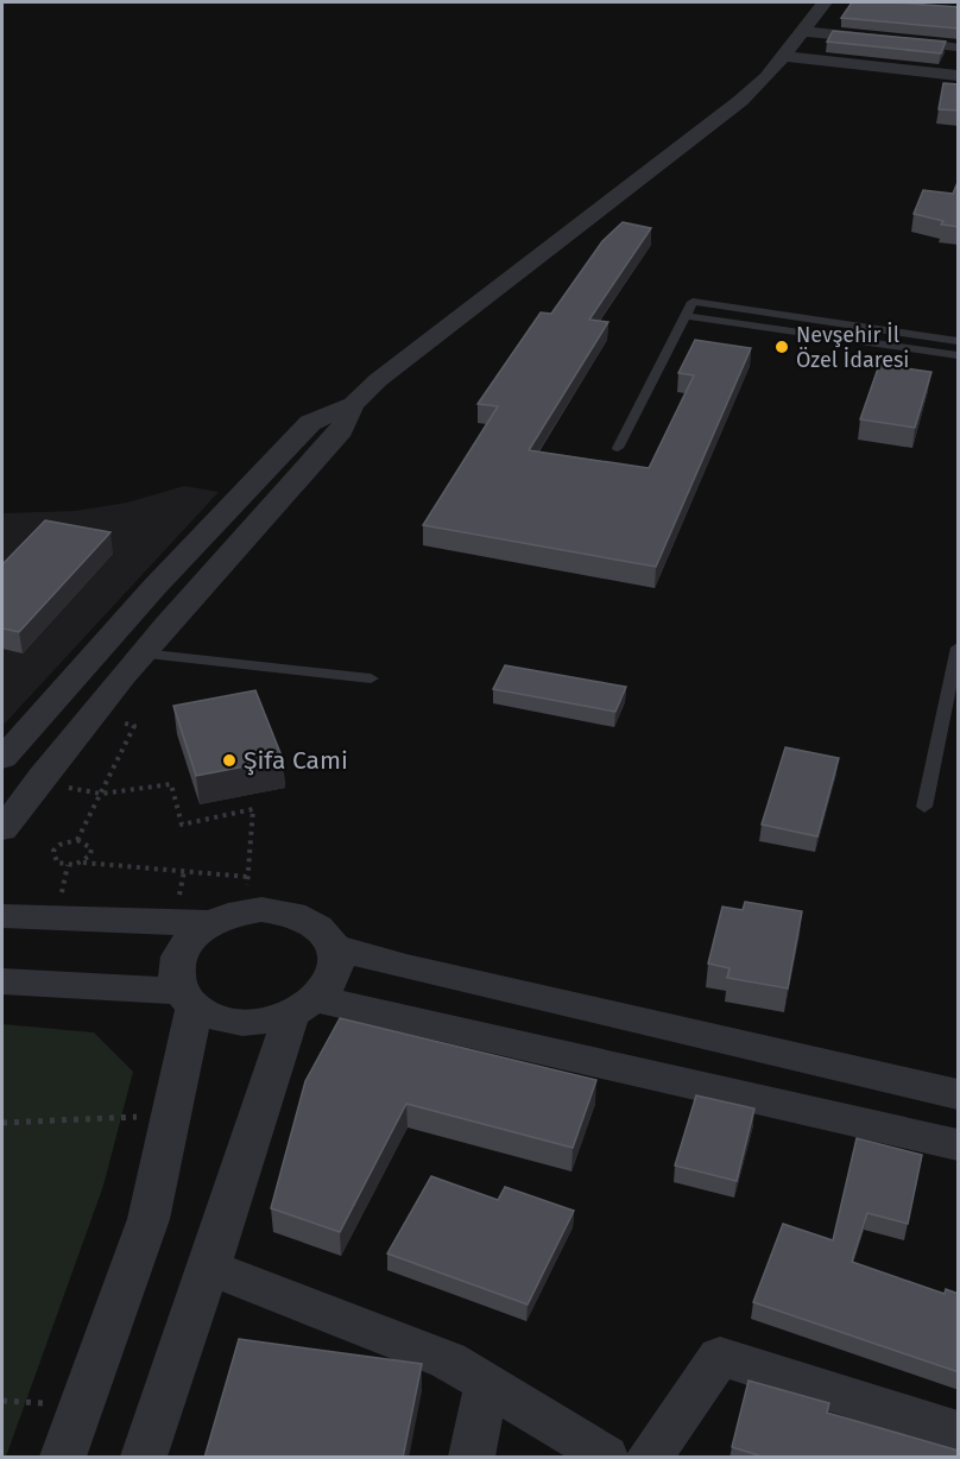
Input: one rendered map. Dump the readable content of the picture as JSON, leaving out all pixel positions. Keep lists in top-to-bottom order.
{
  "places": ["Nevşehir İl Özel İdaresi", "Şifa Cami"]
}
